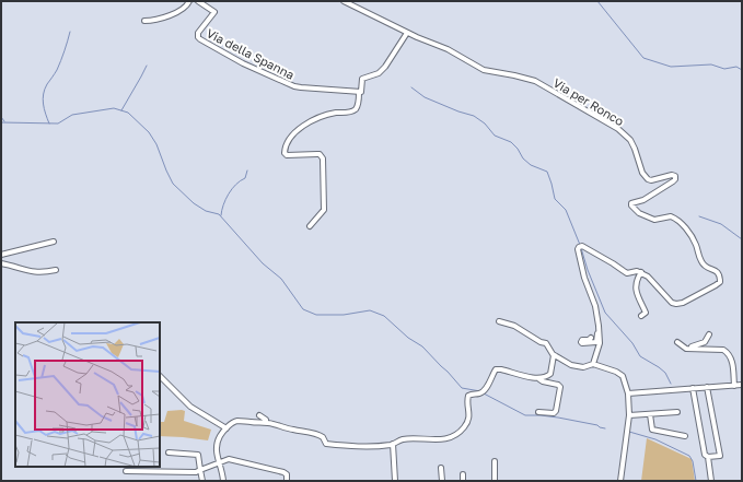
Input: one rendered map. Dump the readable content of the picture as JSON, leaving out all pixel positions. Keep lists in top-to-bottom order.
{
  "streets": {
    "street": ["Via della Spanna", "Via per Ronco"]
  }
}
